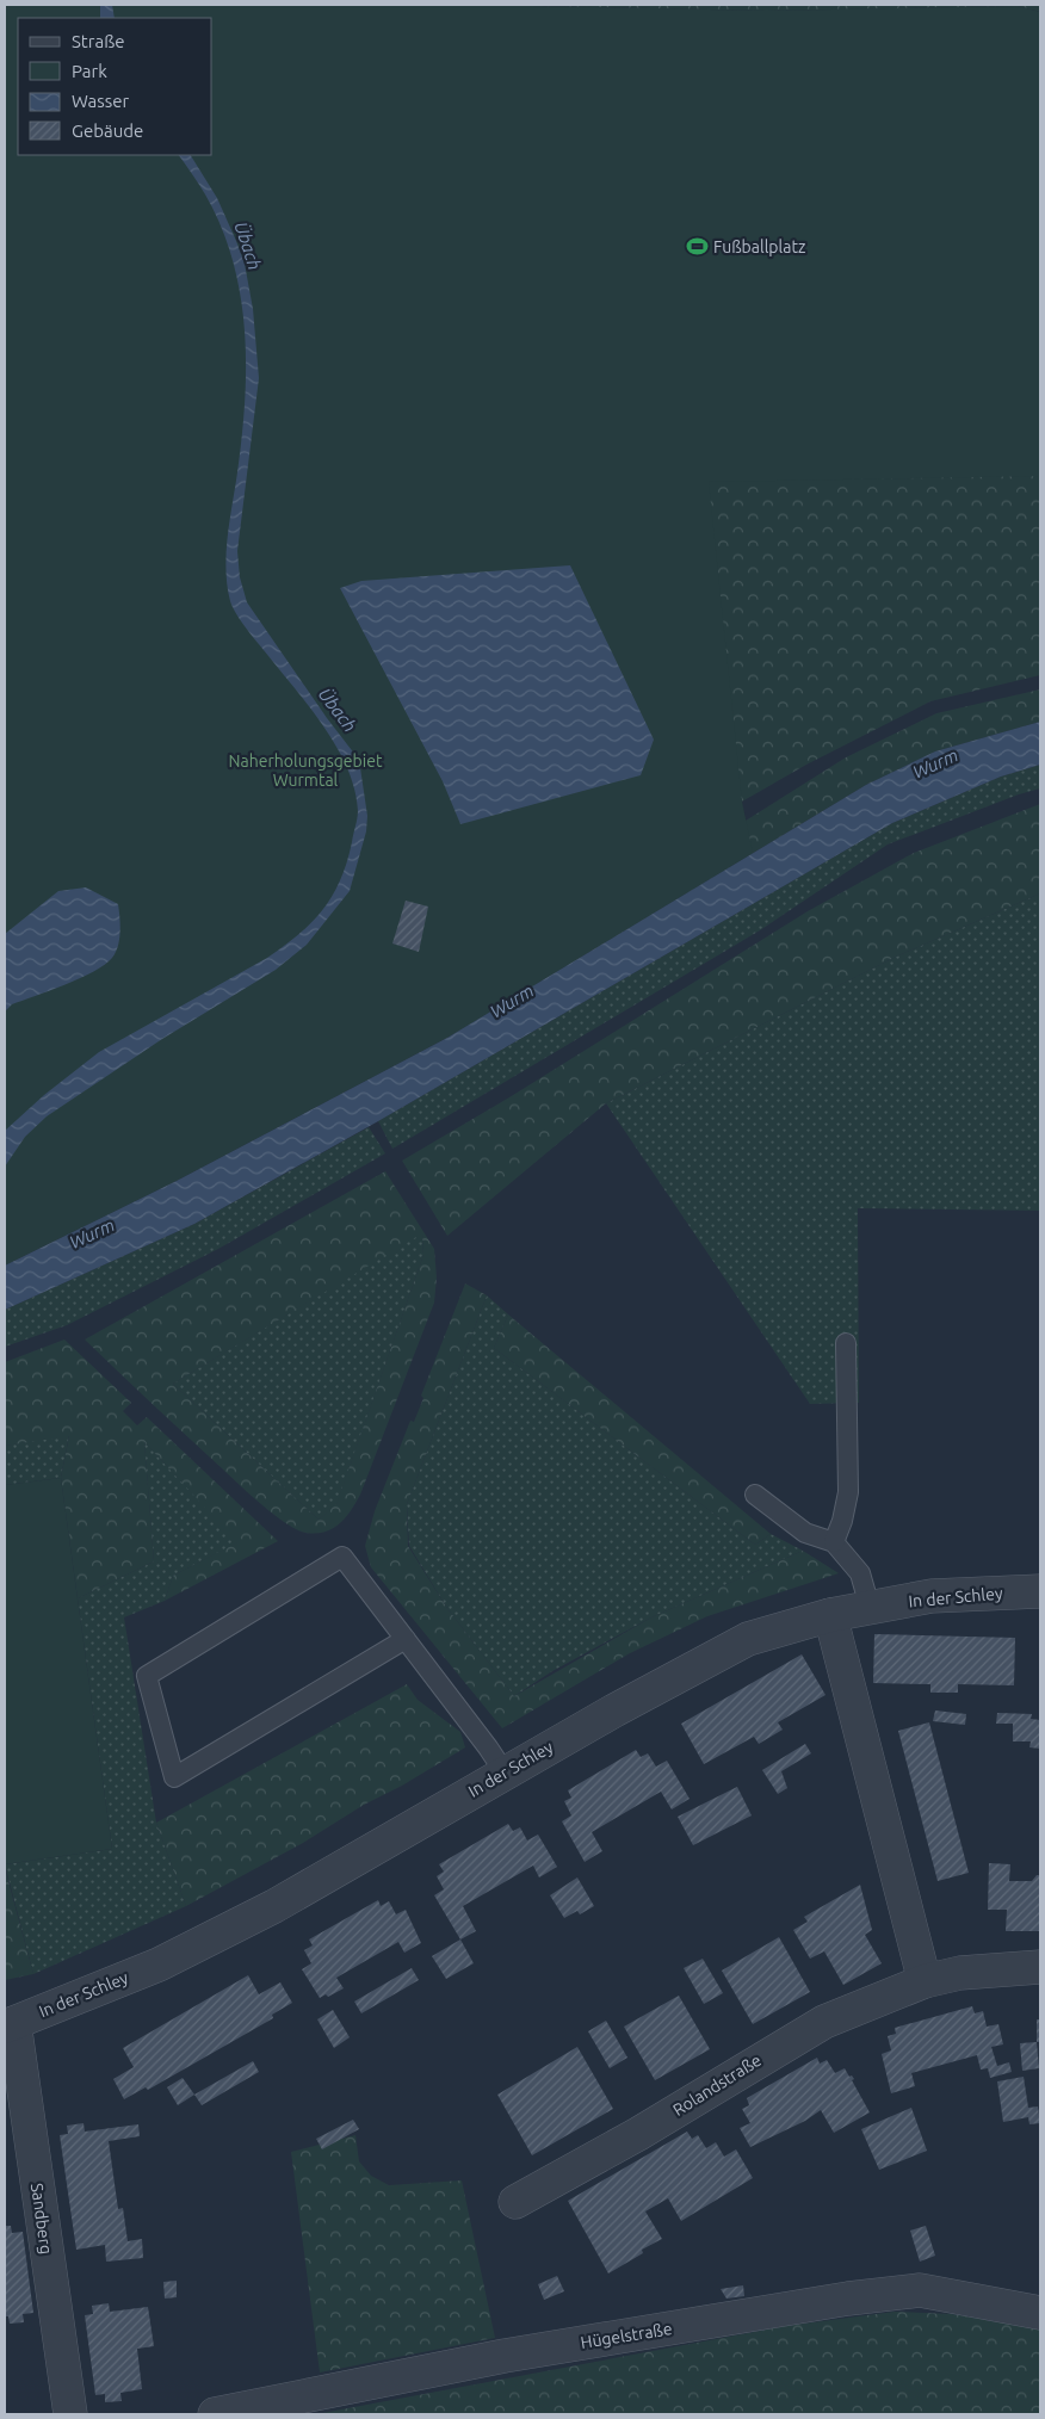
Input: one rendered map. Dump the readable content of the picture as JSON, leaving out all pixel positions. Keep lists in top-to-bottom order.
{
  "streets": {
    "street": [
      "In der Schley",
      "Rolandstraße",
      "Sandberg",
      "Hügelstraße"
    ]
  },
  "crossings": [
    ["In der Schley", "Sandberg"]
  ],
  "water": ["Übach", "Wurm"],
  "parks": ["Naherholungsgebiet Wurmtal"],
  "places": {
    "sports": ["Fußballplatz"]
  },
  "legend": [
    "Straße",
    "Park",
    "Wasser",
    "Gebäude"
  ]
}
